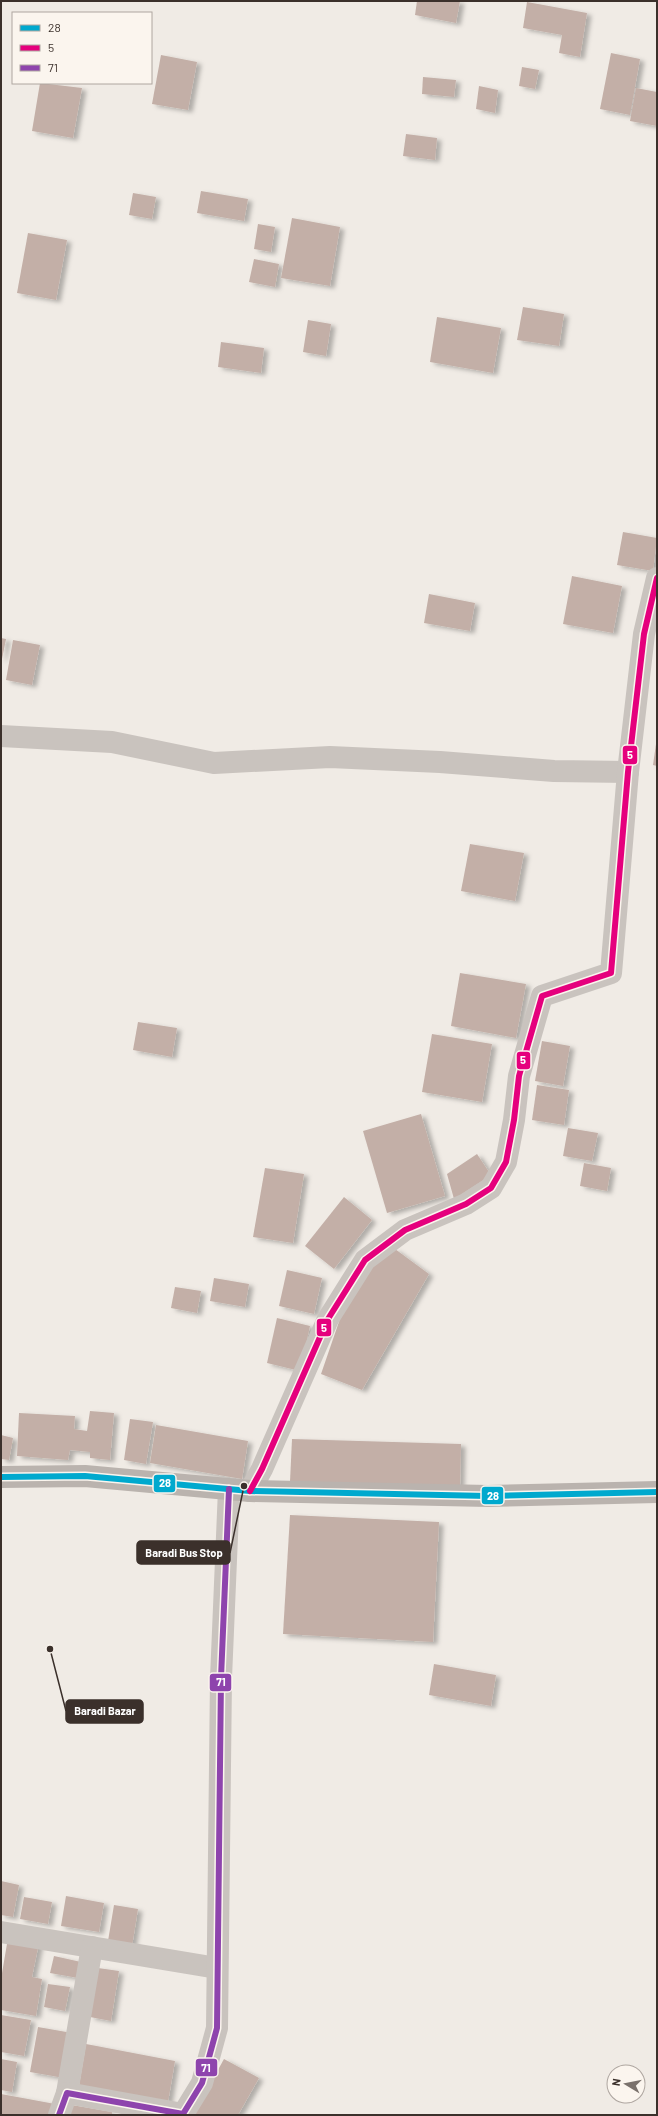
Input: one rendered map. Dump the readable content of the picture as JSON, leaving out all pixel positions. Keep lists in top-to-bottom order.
{
  "places": ["Baradi Bus Stop", "Baradi Bazar"],
  "lines": ["transit line 5", "transit line 28", "transit line 71"],
  "legend": ["28", "5", "71"],
  "north": "left"
}
